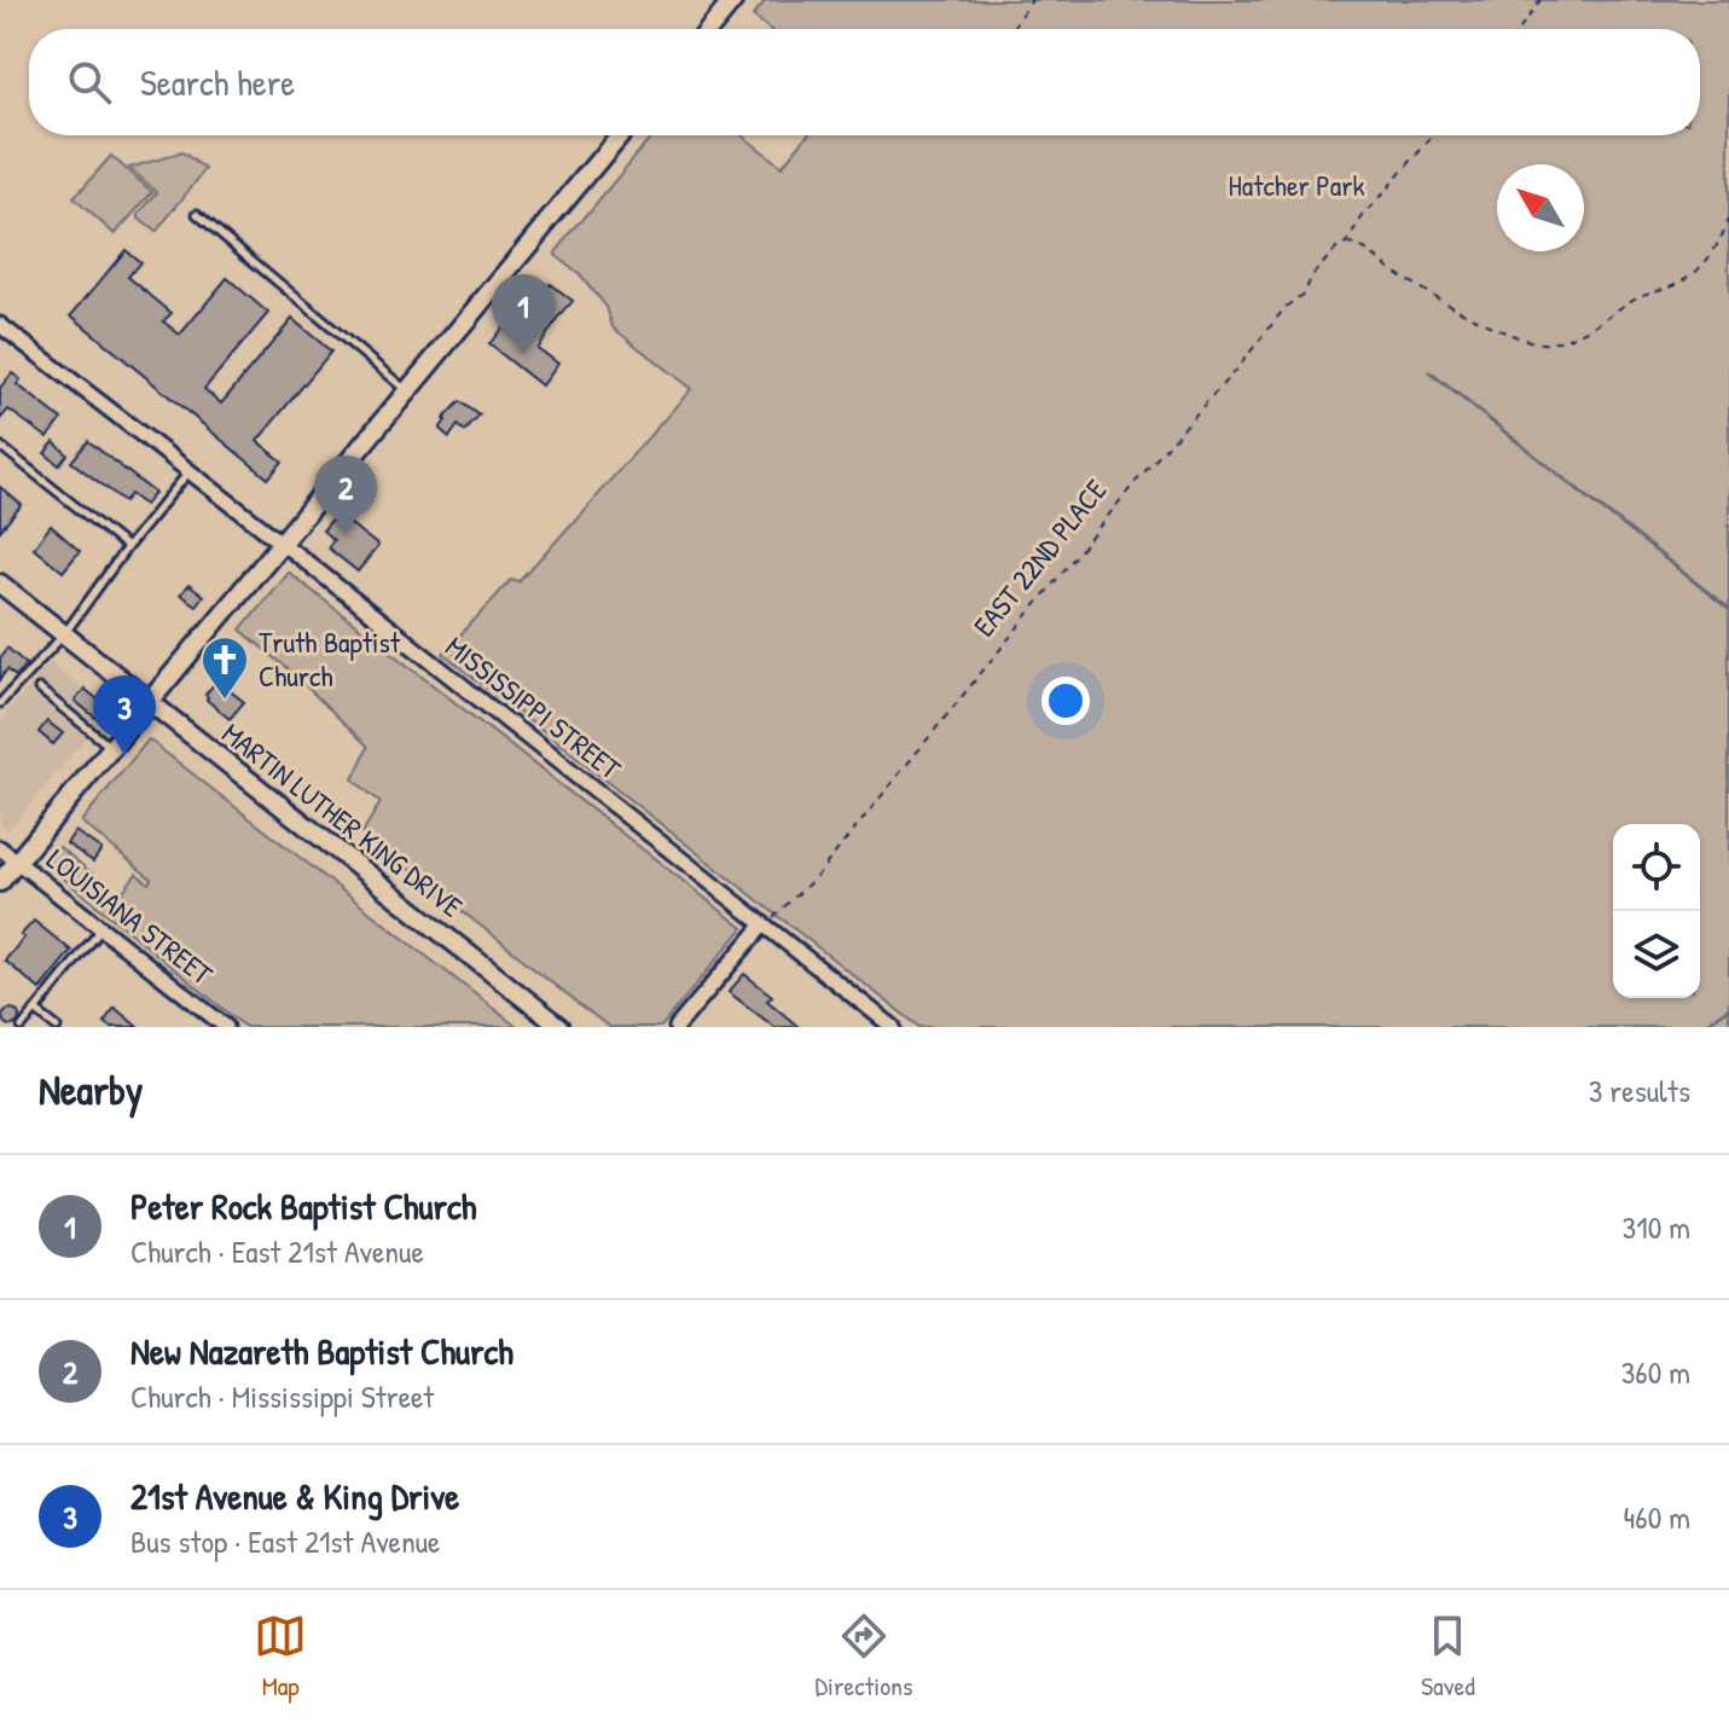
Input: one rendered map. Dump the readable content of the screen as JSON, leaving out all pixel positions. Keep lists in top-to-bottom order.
{
  "streets": {
    "street": ["MISSISSIPPI STREET", "MARTIN LUTHER KING DRIVE", "LOUISIANA STREET"],
    "path": ["EAST 22ND PLACE"]
  },
  "crossings": [
    ["EAST 22ND PLACE", "MISSISSIPPI STREET"]
  ],
  "parks": ["Hatcher Park"],
  "places": {
    "church": ["Truth Baptist Church"]
  },
  "north": "top left",
  "page": {
    "search": "Search here",
    "pins": ["1", "2", "3"],
    "heading": ["Nearby", "3 results"],
    "list": [
      {
        "mark": "1",
        "name": "Peter Rock Baptist Church",
        "note": "Church · East 21st Avenue",
        "value": "310 m"
      },
      {
        "mark": "2",
        "name": "New Nazareth Baptist Church",
        "note": "Church · Mississippi Street",
        "value": "360 m"
      },
      {
        "mark": "3",
        "name": "21st Avenue & King Drive",
        "note": "Bus stop · East 21st Avenue",
        "value": "460 m"
      }
    ],
    "nav": ["Map", "Directions", "Saved"]
  }
}
